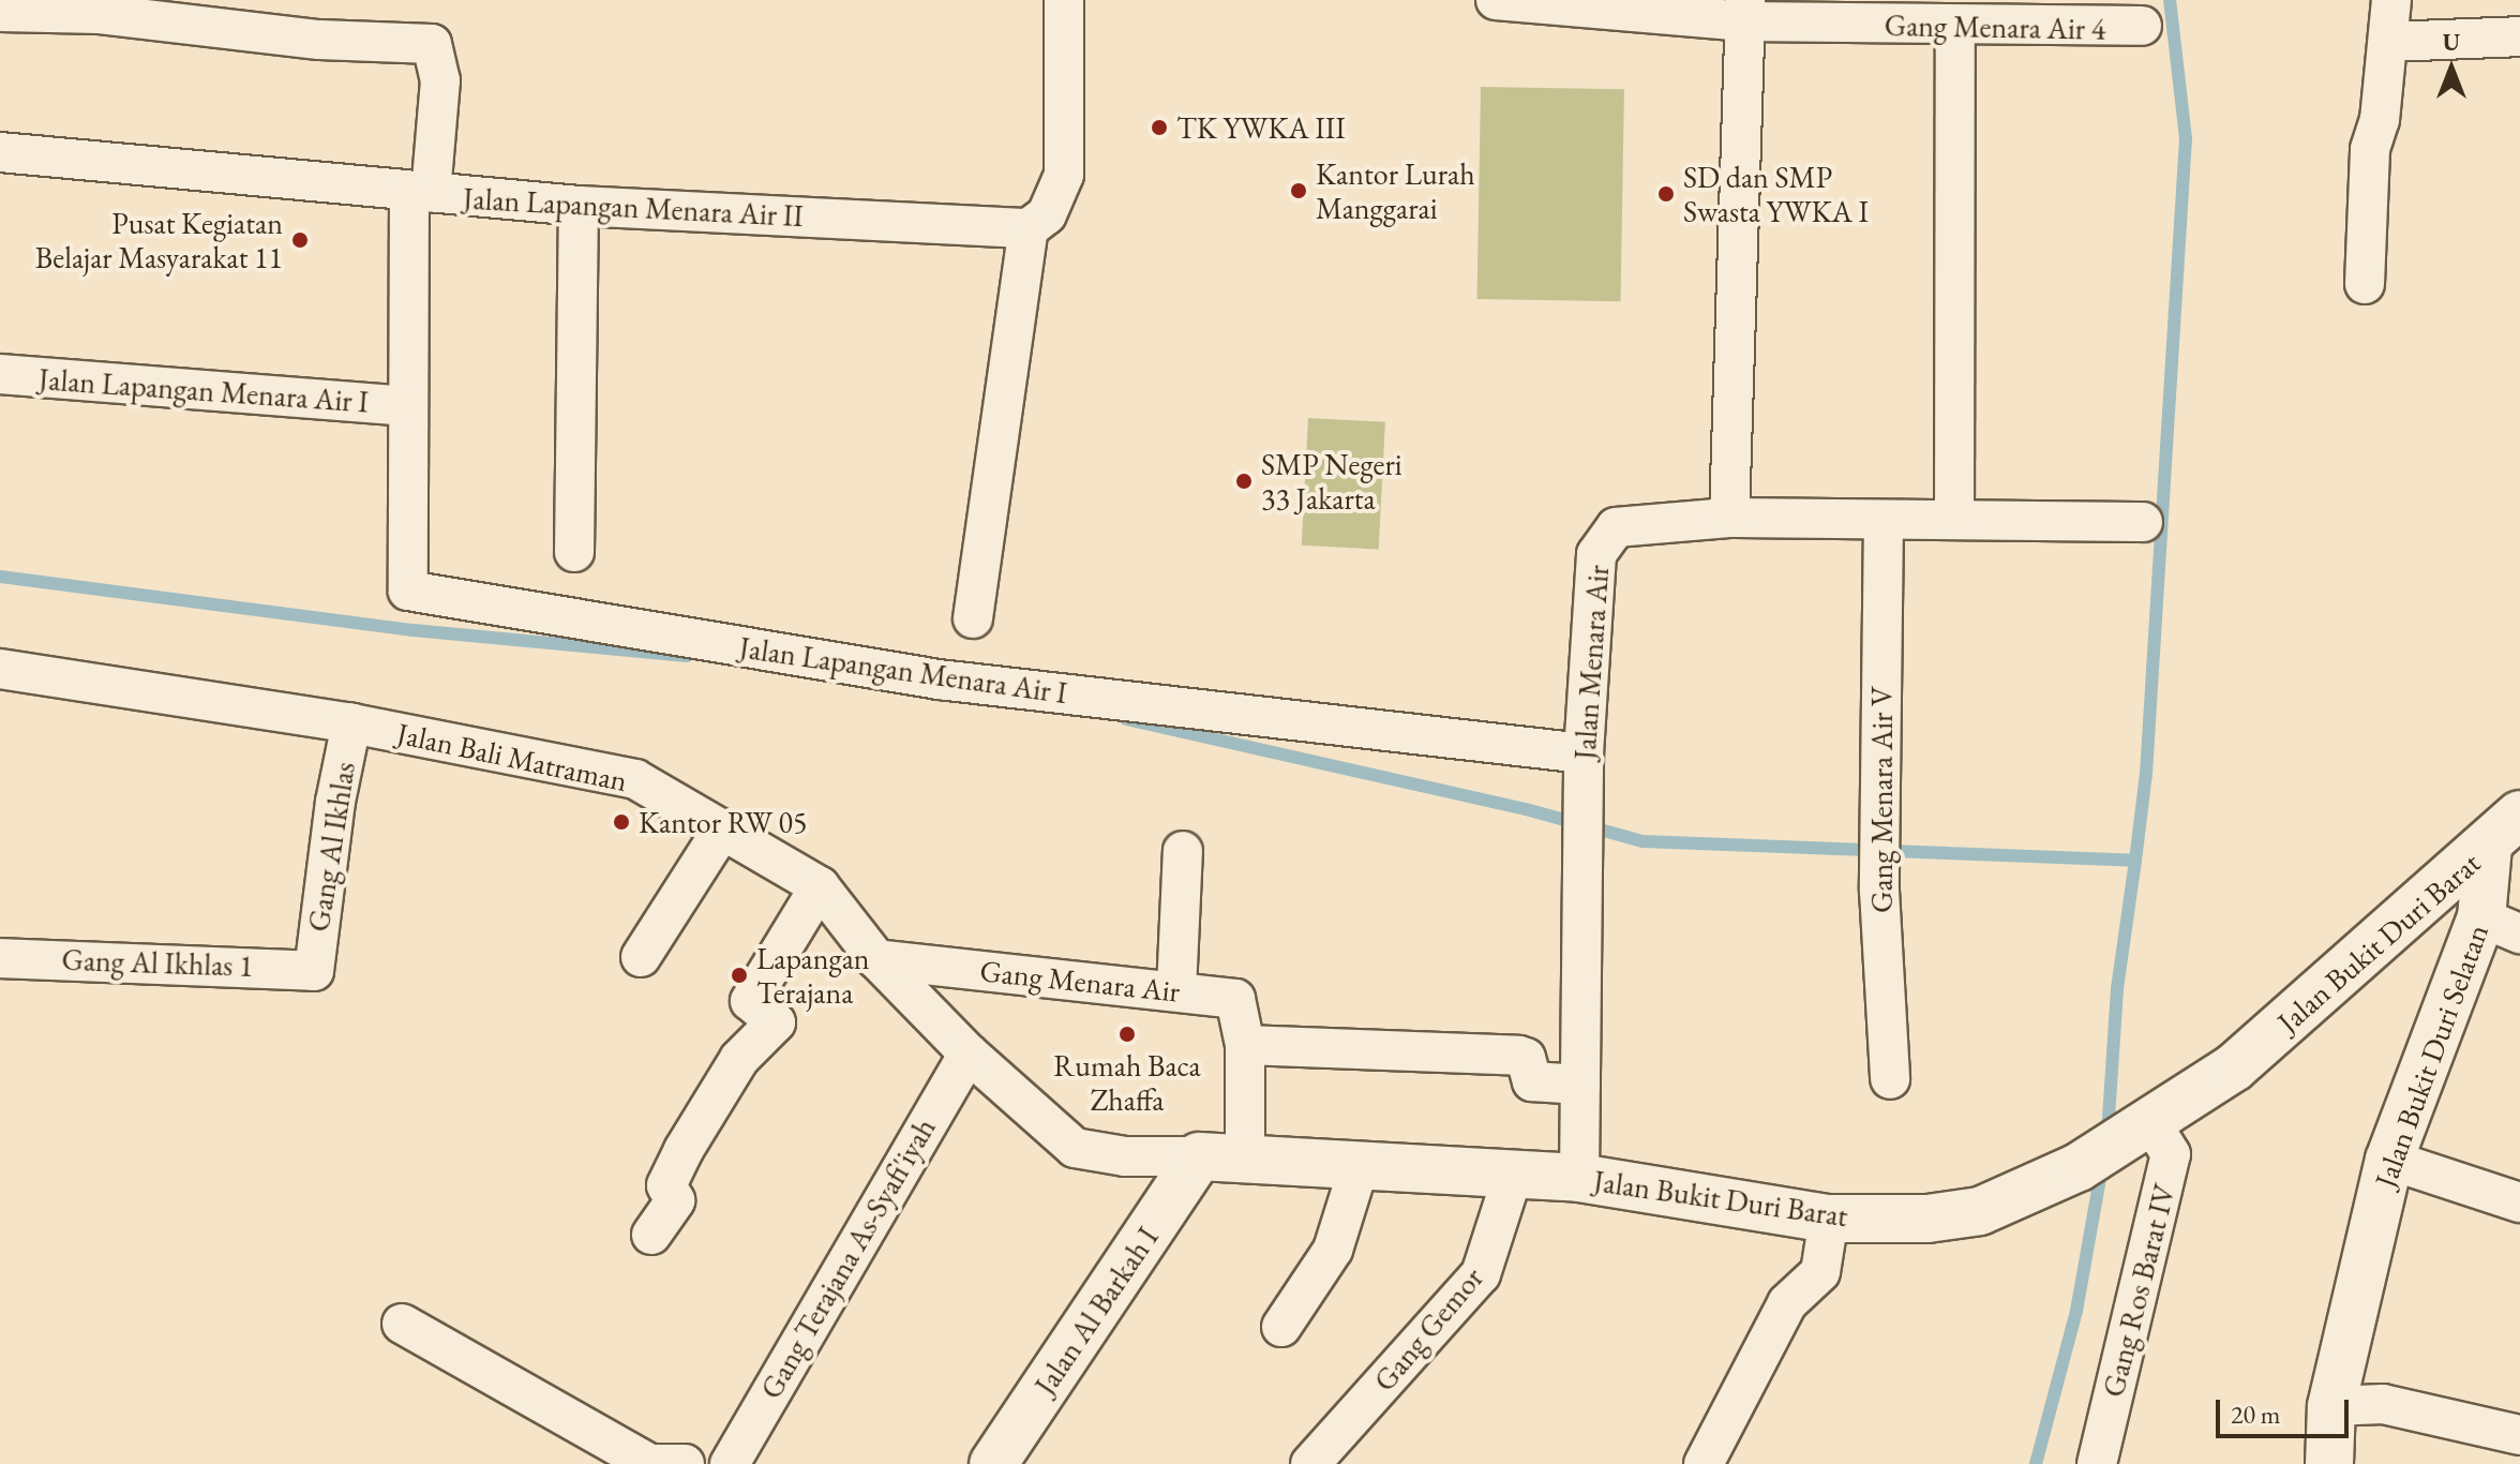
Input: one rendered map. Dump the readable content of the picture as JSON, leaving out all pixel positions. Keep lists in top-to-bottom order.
{
  "streets": {
    "street": [
      "Gang Menara Air 4",
      "Jalan Lapangan Menara Air II",
      "Jalan Lapangan Menara Air I",
      "Jalan Menara Air",
      "Jalan Bali Matraman",
      "Gang Menara Air V",
      "Gang Al Ikhlas",
      "Jalan Bukit Duri Barat",
      "Gang Al Ikhlas 1",
      "Gang Menara Air",
      "Jalan Bukit Duri Selatan",
      "Gang Terajana As-Syafi'iyah",
      "Gang Ros Barat IV",
      "Jalan Al Barkah I",
      "Gang Gemor"
    ]
  },
  "crossings": [
    ["Jalan Lapangan Menara Air II", "Jalan Lapangan Menara Air I"],
    ["Jalan Lapangan Menara Air I", "Jalan Menara Air"],
    ["Jalan Menara Air", "Jalan Bukit Duri Barat"],
    ["Jalan Bali Matraman", "Gang Al Ikhlas"],
    ["Jalan Bali Matraman", "Jalan Bukit Duri Barat"],
    ["Jalan Bali Matraman", "Gang Menara Air"],
    ["Jalan Bali Matraman", "Gang Terajana As-Syafi'iyah"],
    ["Jalan Bali Matraman", "Jalan Al Barkah I"],
    ["Gang Al Ikhlas", "Gang Al Ikhlas 1"],
    ["Jalan Bukit Duri Barat", "Gang Menara Air"],
    ["Jalan Bukit Duri Barat", "Jalan Bukit Duri Selatan"],
    ["Jalan Bukit Duri Barat", "Gang Ros Barat IV"],
    ["Jalan Bukit Duri Barat", "Jalan Al Barkah I"],
    ["Jalan Bukit Duri Barat", "Gang Gemor"]
  ],
  "places": [
    "TK YWKA III",
    "Kantor Lurah Manggarai",
    "SD dan SMP Swasta YWKA I",
    "Pusat Kegiatan Belajar Masyarakat 11",
    "SMP Negeri 33 Jakarta",
    "Kantor RW 05",
    "Lapangan Terajana",
    "Rumah Baca Zhaffa"
  ],
  "scale_bar": "20 m",
  "north": "top"
}
